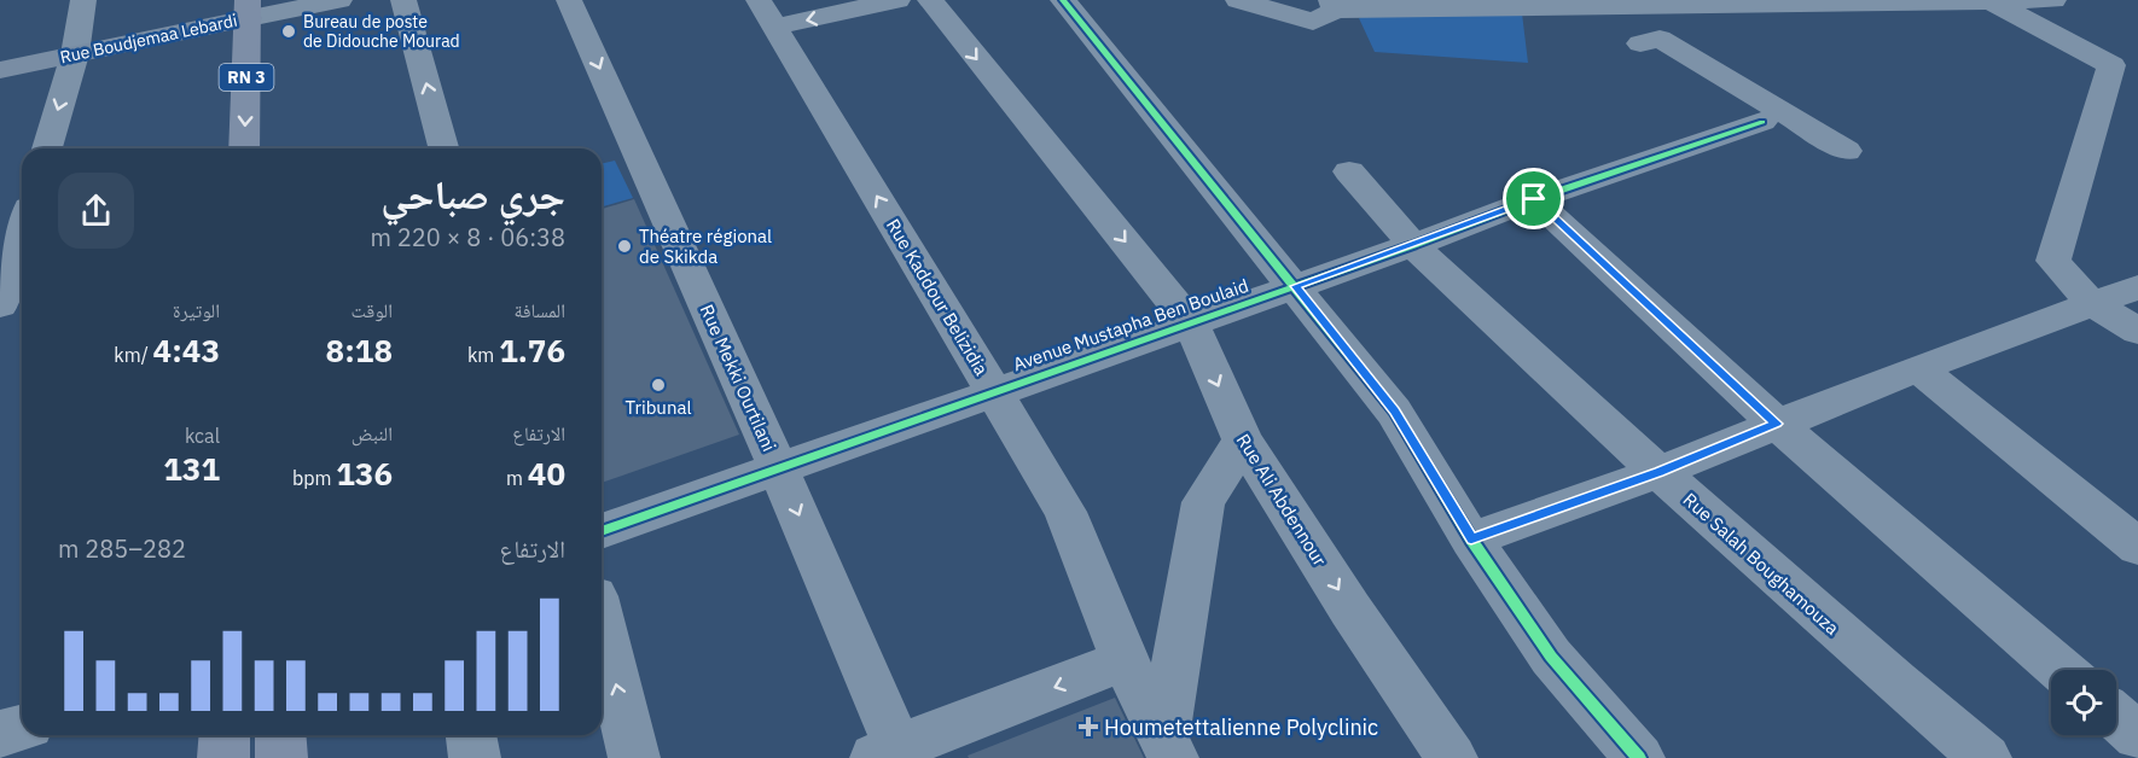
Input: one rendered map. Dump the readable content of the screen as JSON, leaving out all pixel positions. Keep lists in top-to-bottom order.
{
  "streets": {
    "main road": ["Rue Boudjemaa Lebardi", "RN 3"],
    "street": [
      "Rue Kaddour Belizidia",
      "Avenue Mustapha Ben Boulaid",
      "Rue Mekki Ourtilani",
      "Rue Ali Abdennour",
      "Rue Salah Boughamouza"
    ]
  },
  "crossings": [
    ["Rue Boudjemaa Lebardi", "RN 3"],
    ["Rue Kaddour Belizidia", "Avenue Mustapha Ben Boulaid"],
    ["Avenue Mustapha Ben Boulaid", "Rue Mekki Ourtilani"],
    ["Avenue Mustapha Ben Boulaid", "Rue Ali Abdennour"],
    ["Avenue Mustapha Ben Boulaid", "Rue Salah Boughamouza"]
  ],
  "one_way": ["Rue Mekki Ourtilani"],
  "places": {
    "other": ["Bureau de poste de Didouche Mourad", "Théatre régional de Skikda", "Tribunal"],
    "health": ["Houmetettalienne Polyclinic"]
  },
  "page": {
    "heading": ["جري صباحي", "06:38 · 8 × 220 m"],
    "stats": [
      ["المسافة", "1.76 km"],
      ["الوقت", "8:18"],
      ["الوتيرة", "4:43 /km"],
      ["الارتفاع", "40 m"],
      ["النبض", "136 bpm"],
      ["kcal", "131"]
    ],
    "chart": ["الارتفاع", "282–285 m"]
  }
}
